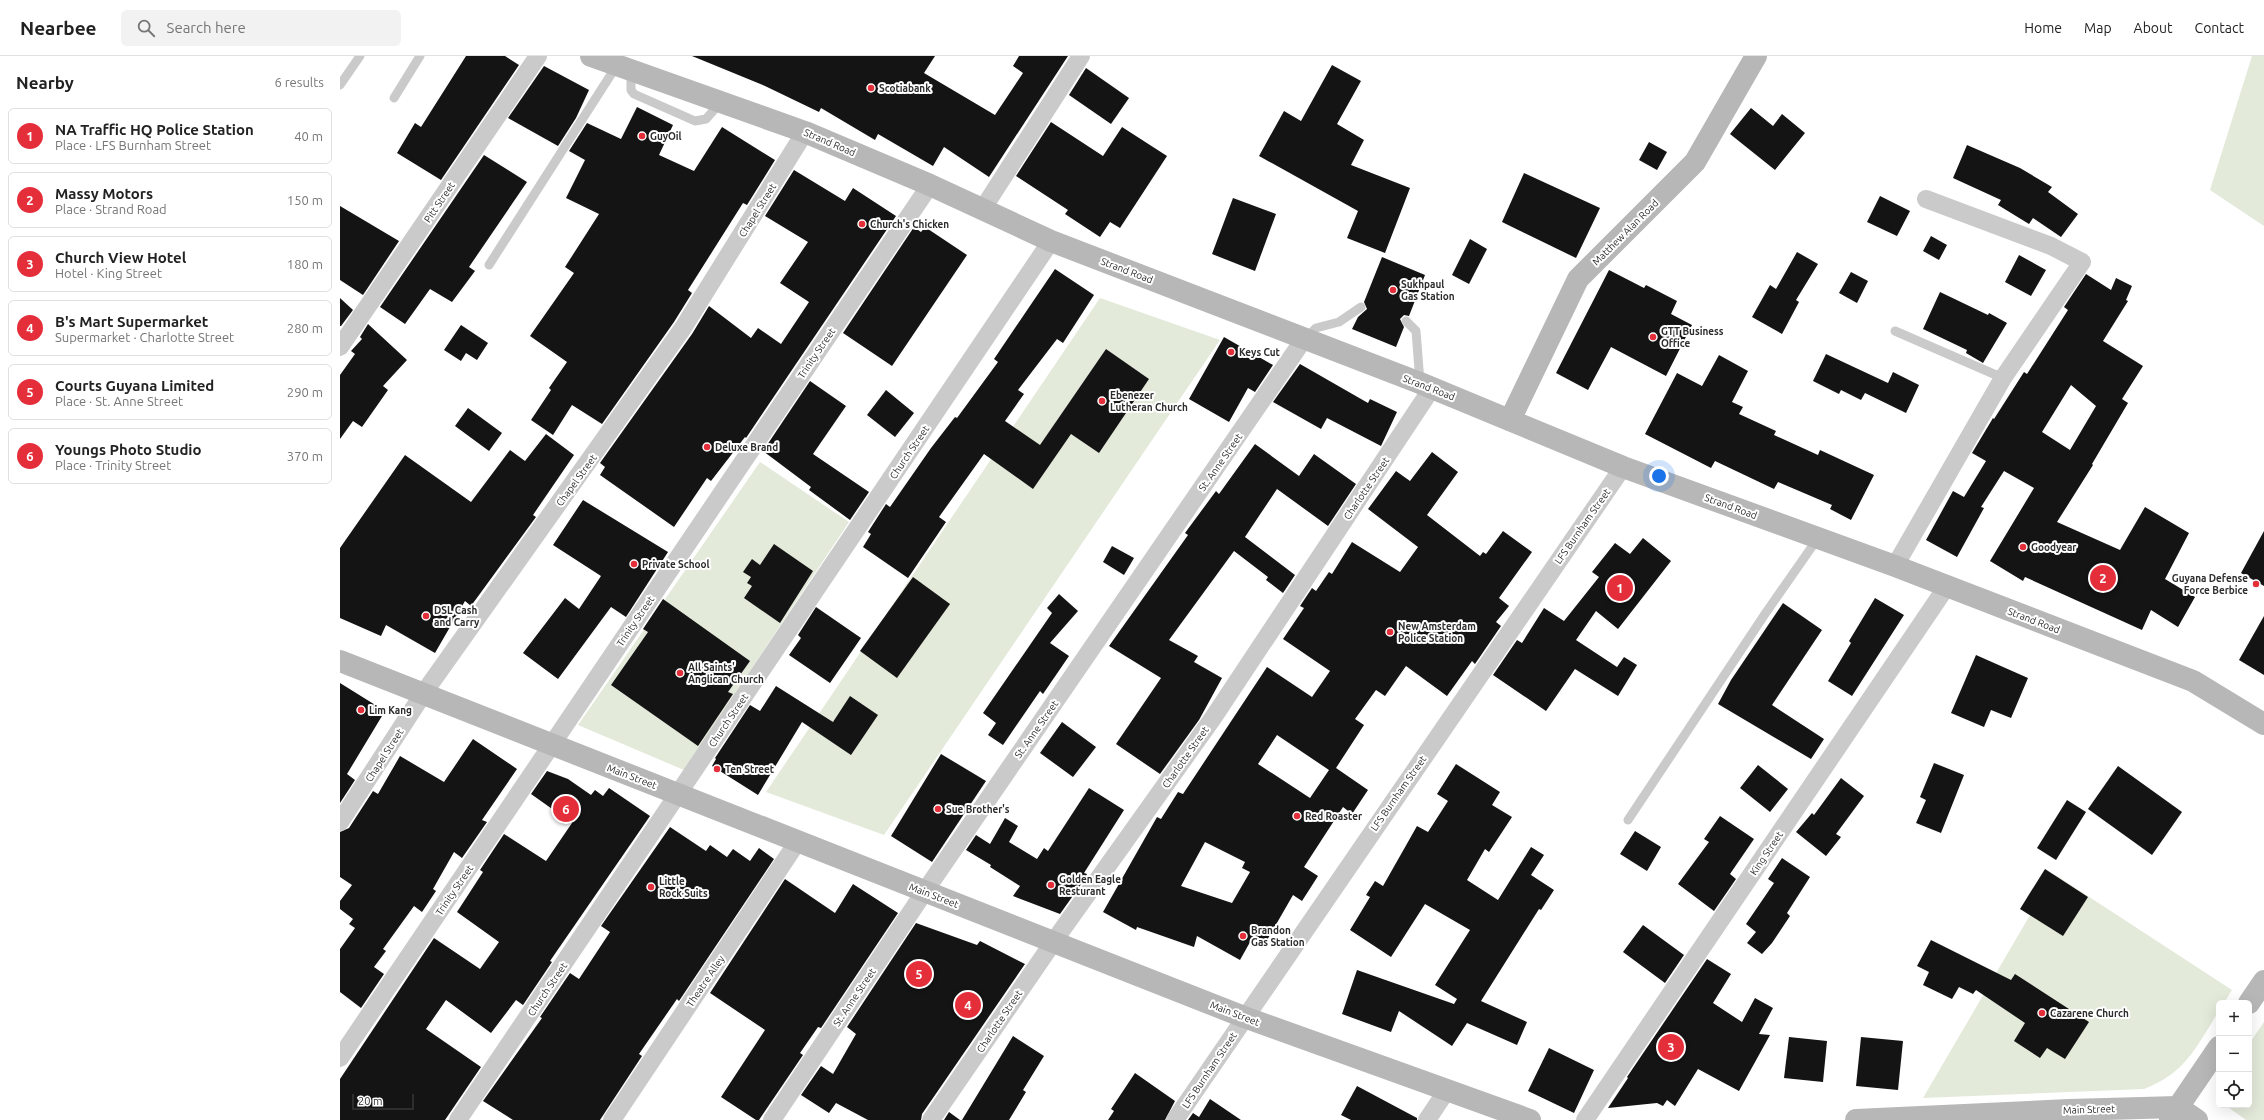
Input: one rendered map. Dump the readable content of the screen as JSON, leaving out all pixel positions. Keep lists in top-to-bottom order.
{
  "streets": {
    "street": [
      "Strand Road",
      "Pitt Street",
      "Chapel Street",
      "Matthew Alan Road",
      "Trinity Street",
      "Church Street",
      "St. Anne Street",
      "Charlotte Street",
      "LFS Burnham Street",
      "Main Street",
      "King Street",
      "Theatre Alley"
    ]
  },
  "crossings": [
    ["Strand Road", "Chapel Street"],
    ["Strand Road", "Matthew Alan Road"],
    ["Strand Road", "Trinity Street"],
    ["Strand Road", "Church Street"],
    ["Strand Road", "St. Anne Street"],
    ["Strand Road", "Charlotte Street"],
    ["Strand Road", "LFS Burnham Street"],
    ["Strand Road", "King Street"],
    ["Chapel Street", "Main Street"],
    ["Trinity Street", "Main Street"],
    ["Church Street", "Main Street"],
    ["St. Anne Street", "Main Street"],
    ["Charlotte Street", "Main Street"],
    ["LFS Burnham Street", "Main Street"],
    ["Main Street", "Theatre Alley"]
  ],
  "places": [
    "Scotiabank",
    "GuyOil",
    "Church's Chicken",
    "Sukhpaul Gas Station",
    "GTT Business Office",
    "Keys Cut",
    "Ebenezer Lutheran Church",
    "Deluxe Brand",
    "Goodyear",
    "Private School",
    "Guyana Defense Force Berbice",
    "DSL Cash and Carry",
    "New Amsterdam Police Station",
    "All Saints' Anglican Church",
    "Lim Kang",
    "Ten Street",
    "Sue Brother's",
    "Red Roaster",
    "Golden Eagle Resturant",
    "Little Rock Suits",
    "Brandon Gas Station",
    "Cazarene Church"
  ],
  "scale_bar": "20 m",
  "page": {
    "header": "Nearbee",
    "search": "Search here",
    "nav": [
      "Home",
      "Map",
      "About",
      "Contact"
    ],
    "heading": ["Nearby", "6 results"],
    "list": [
      {
        "mark": "1",
        "name": "NA Traffic HQ Police Station",
        "note": "Place · LFS Burnham Street",
        "value": "40 m"
      },
      {
        "mark": "2",
        "name": "Massy Motors",
        "note": "Place · Strand Road",
        "value": "150 m"
      },
      {
        "mark": "3",
        "name": "Church View Hotel",
        "note": "Hotel · King Street",
        "value": "180 m"
      },
      {
        "mark": "4",
        "name": "B's Mart Supermarket",
        "note": "Supermarket · Charlotte Street",
        "value": "280 m"
      },
      {
        "mark": "5",
        "name": "Courts Guyana Limited",
        "note": "Place · St. Anne Street",
        "value": "290 m"
      },
      {
        "mark": "6",
        "name": "Youngs Photo Studio",
        "note": "Place · Trinity Street",
        "value": "370 m"
      }
    ],
    "pins": [
      "2",
      "1",
      "6",
      "5",
      "4",
      "3"
    ],
    "map_buttons": ["+", "−"],
    "scale": "20 m"
  }
}
